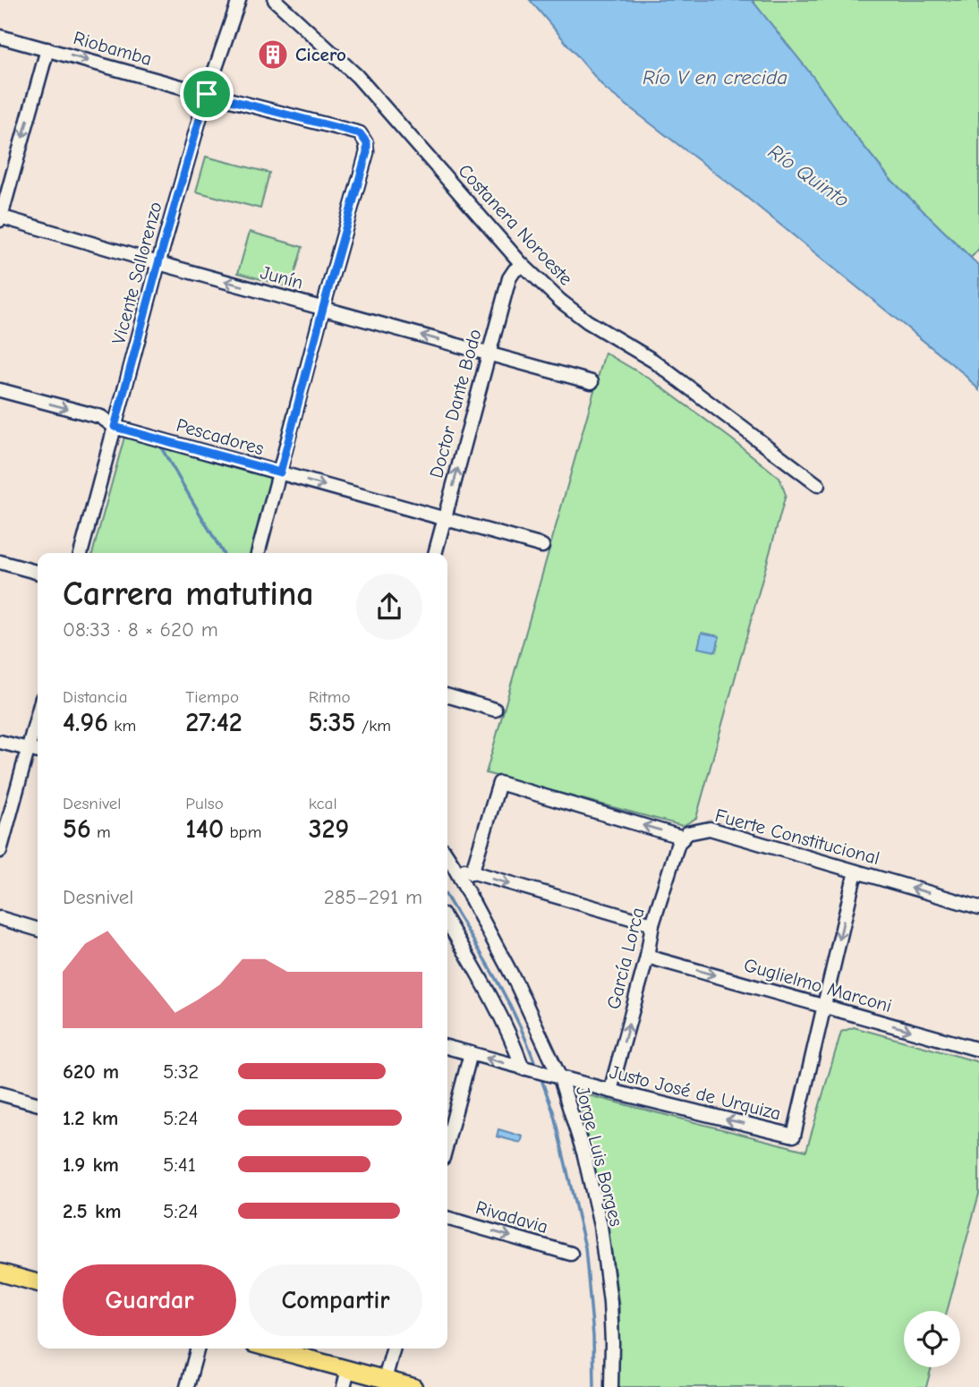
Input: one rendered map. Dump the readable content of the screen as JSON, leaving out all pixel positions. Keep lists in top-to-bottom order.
{
  "streets": {
    "street": [
      "Riobamba",
      "Costanera Noroeste",
      "Vicente Sallorenzo",
      "Junín",
      "Doctor Dante Bodo",
      "Pescadores",
      "Fuerte Constitucional",
      "García Lorca",
      "Guglielmo Marconi",
      "Justo José de Urquiza",
      "Jorge Luis Borges",
      "Rivadavia"
    ]
  },
  "crossings": [
    ["Riobamba", "Vicente Sallorenzo"],
    ["Riobamba", "Junín"],
    ["Costanera Noroeste", "Doctor Dante Bodo"],
    ["Vicente Sallorenzo", "Junín"],
    ["Vicente Sallorenzo", "Pescadores"],
    ["Junín", "Doctor Dante Bodo"],
    ["Doctor Dante Bodo", "Pescadores"],
    ["Fuerte Constitucional", "García Lorca"],
    ["García Lorca", "Guglielmo Marconi"],
    ["García Lorca", "Justo José de Urquiza"],
    ["Guglielmo Marconi", "Justo José de Urquiza"],
    ["Justo José de Urquiza", "Jorge Luis Borges"]
  ],
  "one_way": [
    "Junín",
    "Doctor Dante Bodo",
    "Pescadores",
    "Fuerte Constitucional",
    "García Lorca",
    "Guglielmo Marconi",
    "Rivadavia"
  ],
  "water": ["Río V en crecida", "Río Quinto"],
  "places": {
    "building": ["Cicero"]
  },
  "page": {
    "heading": ["Carrera matutina", "08:33 · 8 × 620 m"],
    "stats": [
      ["Distancia", "4.96 km"],
      ["Tiempo", "27:42"],
      ["Ritmo", "5:35 /km"],
      ["Desnivel", "56 m"],
      ["Pulso", "140 bpm"],
      ["kcal", "329"]
    ],
    "chart": ["Desnivel", "285–291 m"],
    "list": [
      {
        "name": "620 m",
        "note": "5:32"
      },
      {
        "name": "1.2 km",
        "note": "5:24"
      },
      {
        "name": "1.9 km",
        "note": "5:41"
      },
      {
        "name": "2.5 km",
        "note": "5:24"
      }
    ],
    "buttons": ["Guardar", "Compartir"]
  }
}
